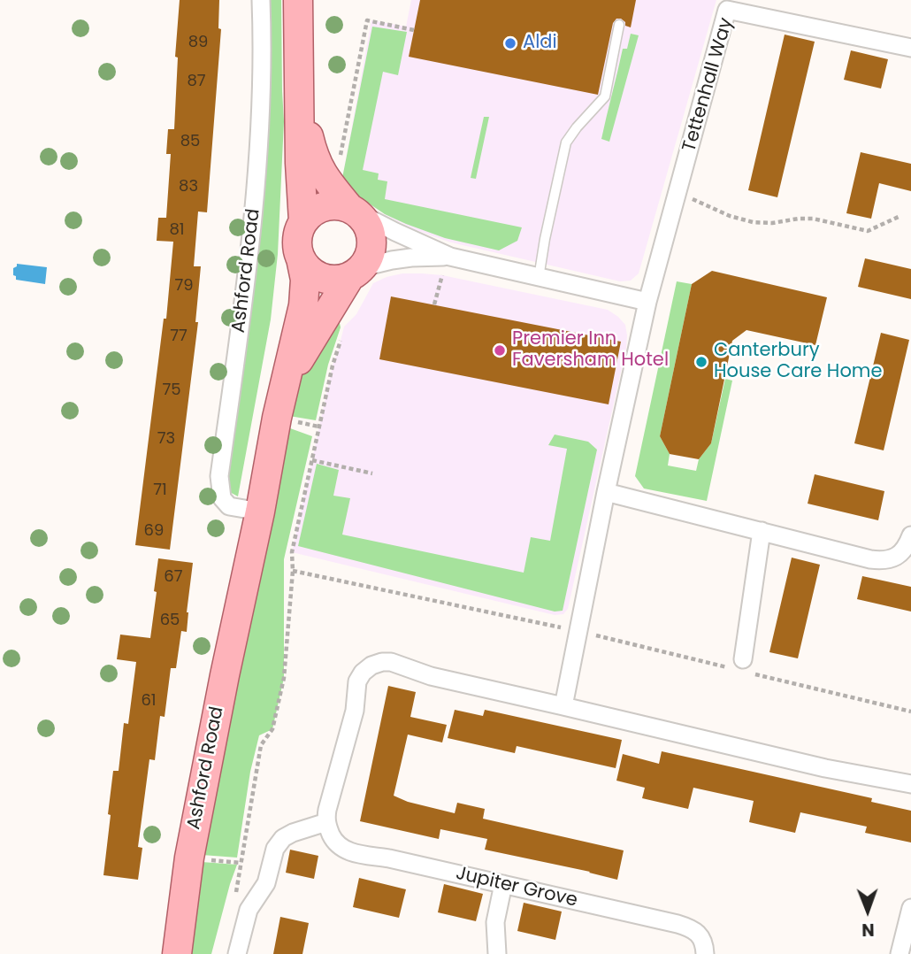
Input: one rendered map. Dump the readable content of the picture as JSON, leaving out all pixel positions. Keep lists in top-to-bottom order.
{
  "streets": {
    "main road": ["Ashford Road"],
    "street": ["Tettenhall Way", "Jupiter Grove"]
  },
  "places": ["Aldi", "Premier Inn Faversham Hotel", "Canterbury House Care Home"],
  "house_numbers": [
    "89",
    "87",
    "85",
    "83",
    "81",
    "79",
    "77",
    "75",
    "73",
    "71",
    "69",
    "67",
    "65",
    "61"
  ],
  "north": "bottom"
}
